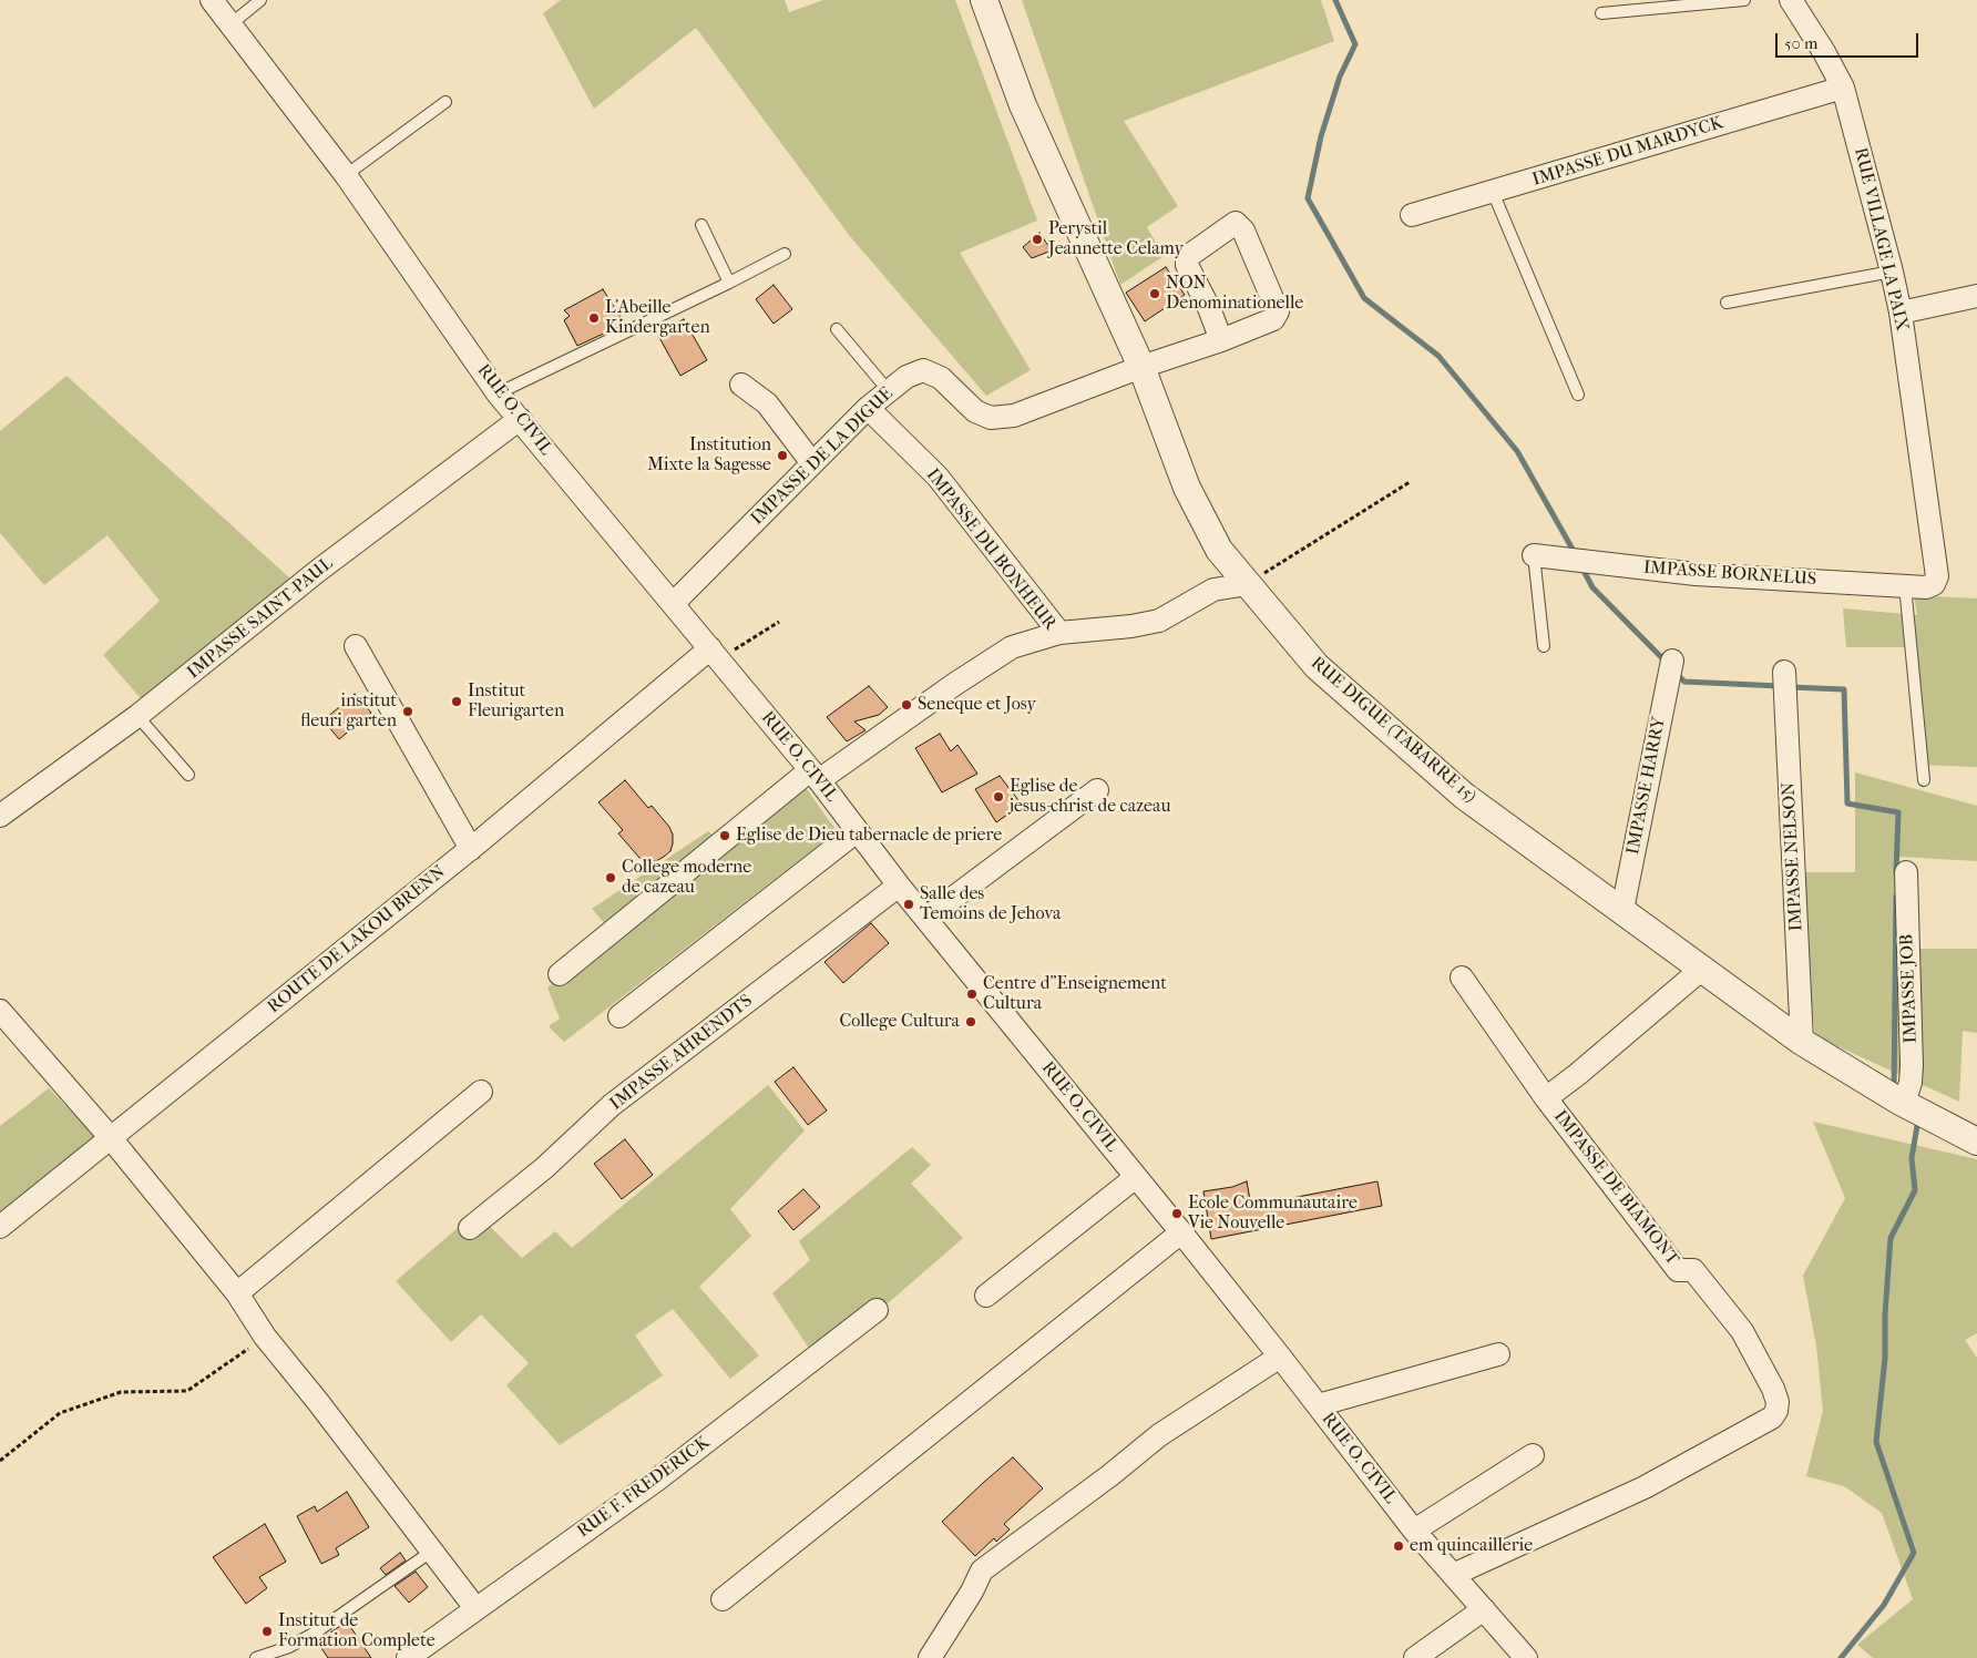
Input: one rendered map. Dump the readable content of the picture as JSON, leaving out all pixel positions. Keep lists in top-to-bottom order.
{
  "streets": {
    "street": [
      "IMPASSE DU MARDYCK",
      "RUE VILLAGE LA PAIX",
      "RUE O. CIVIL",
      "IMPASSE DE LA DIGUE",
      "IMPASSE DU BONHEUR",
      "IMPASSE BORNELUS",
      "IMPASSE SAINT-PAUL",
      "RUE DIGUE (TABARRE 15)",
      "IMPASSE HARRY",
      "IMPASSE NELSON",
      "ROUTE DE LAKOU BRENN",
      "IMPASSE JOB",
      "IMPASSE AHRENDTS",
      "IMPASSE DE BIAMONT",
      "RUE F. FREDERICK"
    ]
  },
  "crossings": [
    ["IMPASSE DU MARDYCK", "RUE VILLAGE LA PAIX"],
    ["RUE VILLAGE LA PAIX", "IMPASSE BORNELUS"],
    ["RUE O. CIVIL", "IMPASSE DE LA DIGUE"],
    ["RUE O. CIVIL", "IMPASSE DU BONHEUR"],
    ["RUE O. CIVIL", "IMPASSE SAINT-PAUL"],
    ["RUE O. CIVIL", "ROUTE DE LAKOU BRENN"],
    ["RUE O. CIVIL", "IMPASSE AHRENDTS"],
    ["RUE O. CIVIL", "IMPASSE DE BIAMONT"],
    ["IMPASSE DE LA DIGUE", "IMPASSE DU BONHEUR"],
    ["IMPASSE DE LA DIGUE", "RUE DIGUE (TABARRE 15)"],
    ["RUE DIGUE (TABARRE 15)", "IMPASSE HARRY"],
    ["RUE DIGUE (TABARRE 15)", "IMPASSE NELSON"],
    ["RUE DIGUE (TABARRE 15)", "IMPASSE JOB"],
    ["RUE DIGUE (TABARRE 15)", "IMPASSE DE BIAMONT"]
  ],
  "places": [
    "Perystil Jeannette Celamy",
    "NON Denominationelle",
    "L'Abeille Kindergarten",
    "Institution Mixte la Sagesse",
    "Institut Fleurigarten",
    "Seneque et Josy",
    "institut fleuri garten",
    "Eglise de jesus-christ de cazeau",
    "Eglise de Dieu tabernacle de priere",
    "College moderne de cazeau",
    "Salle des Temoins de Jehova",
    "Centre d\"Enseignement Cultura",
    "College Cultura",
    "Ecole Communautaire Vie Nouvelle",
    "em quincaillerie",
    "Institut de Formation Complete"
  ],
  "scale_bar": "50 m"
}
